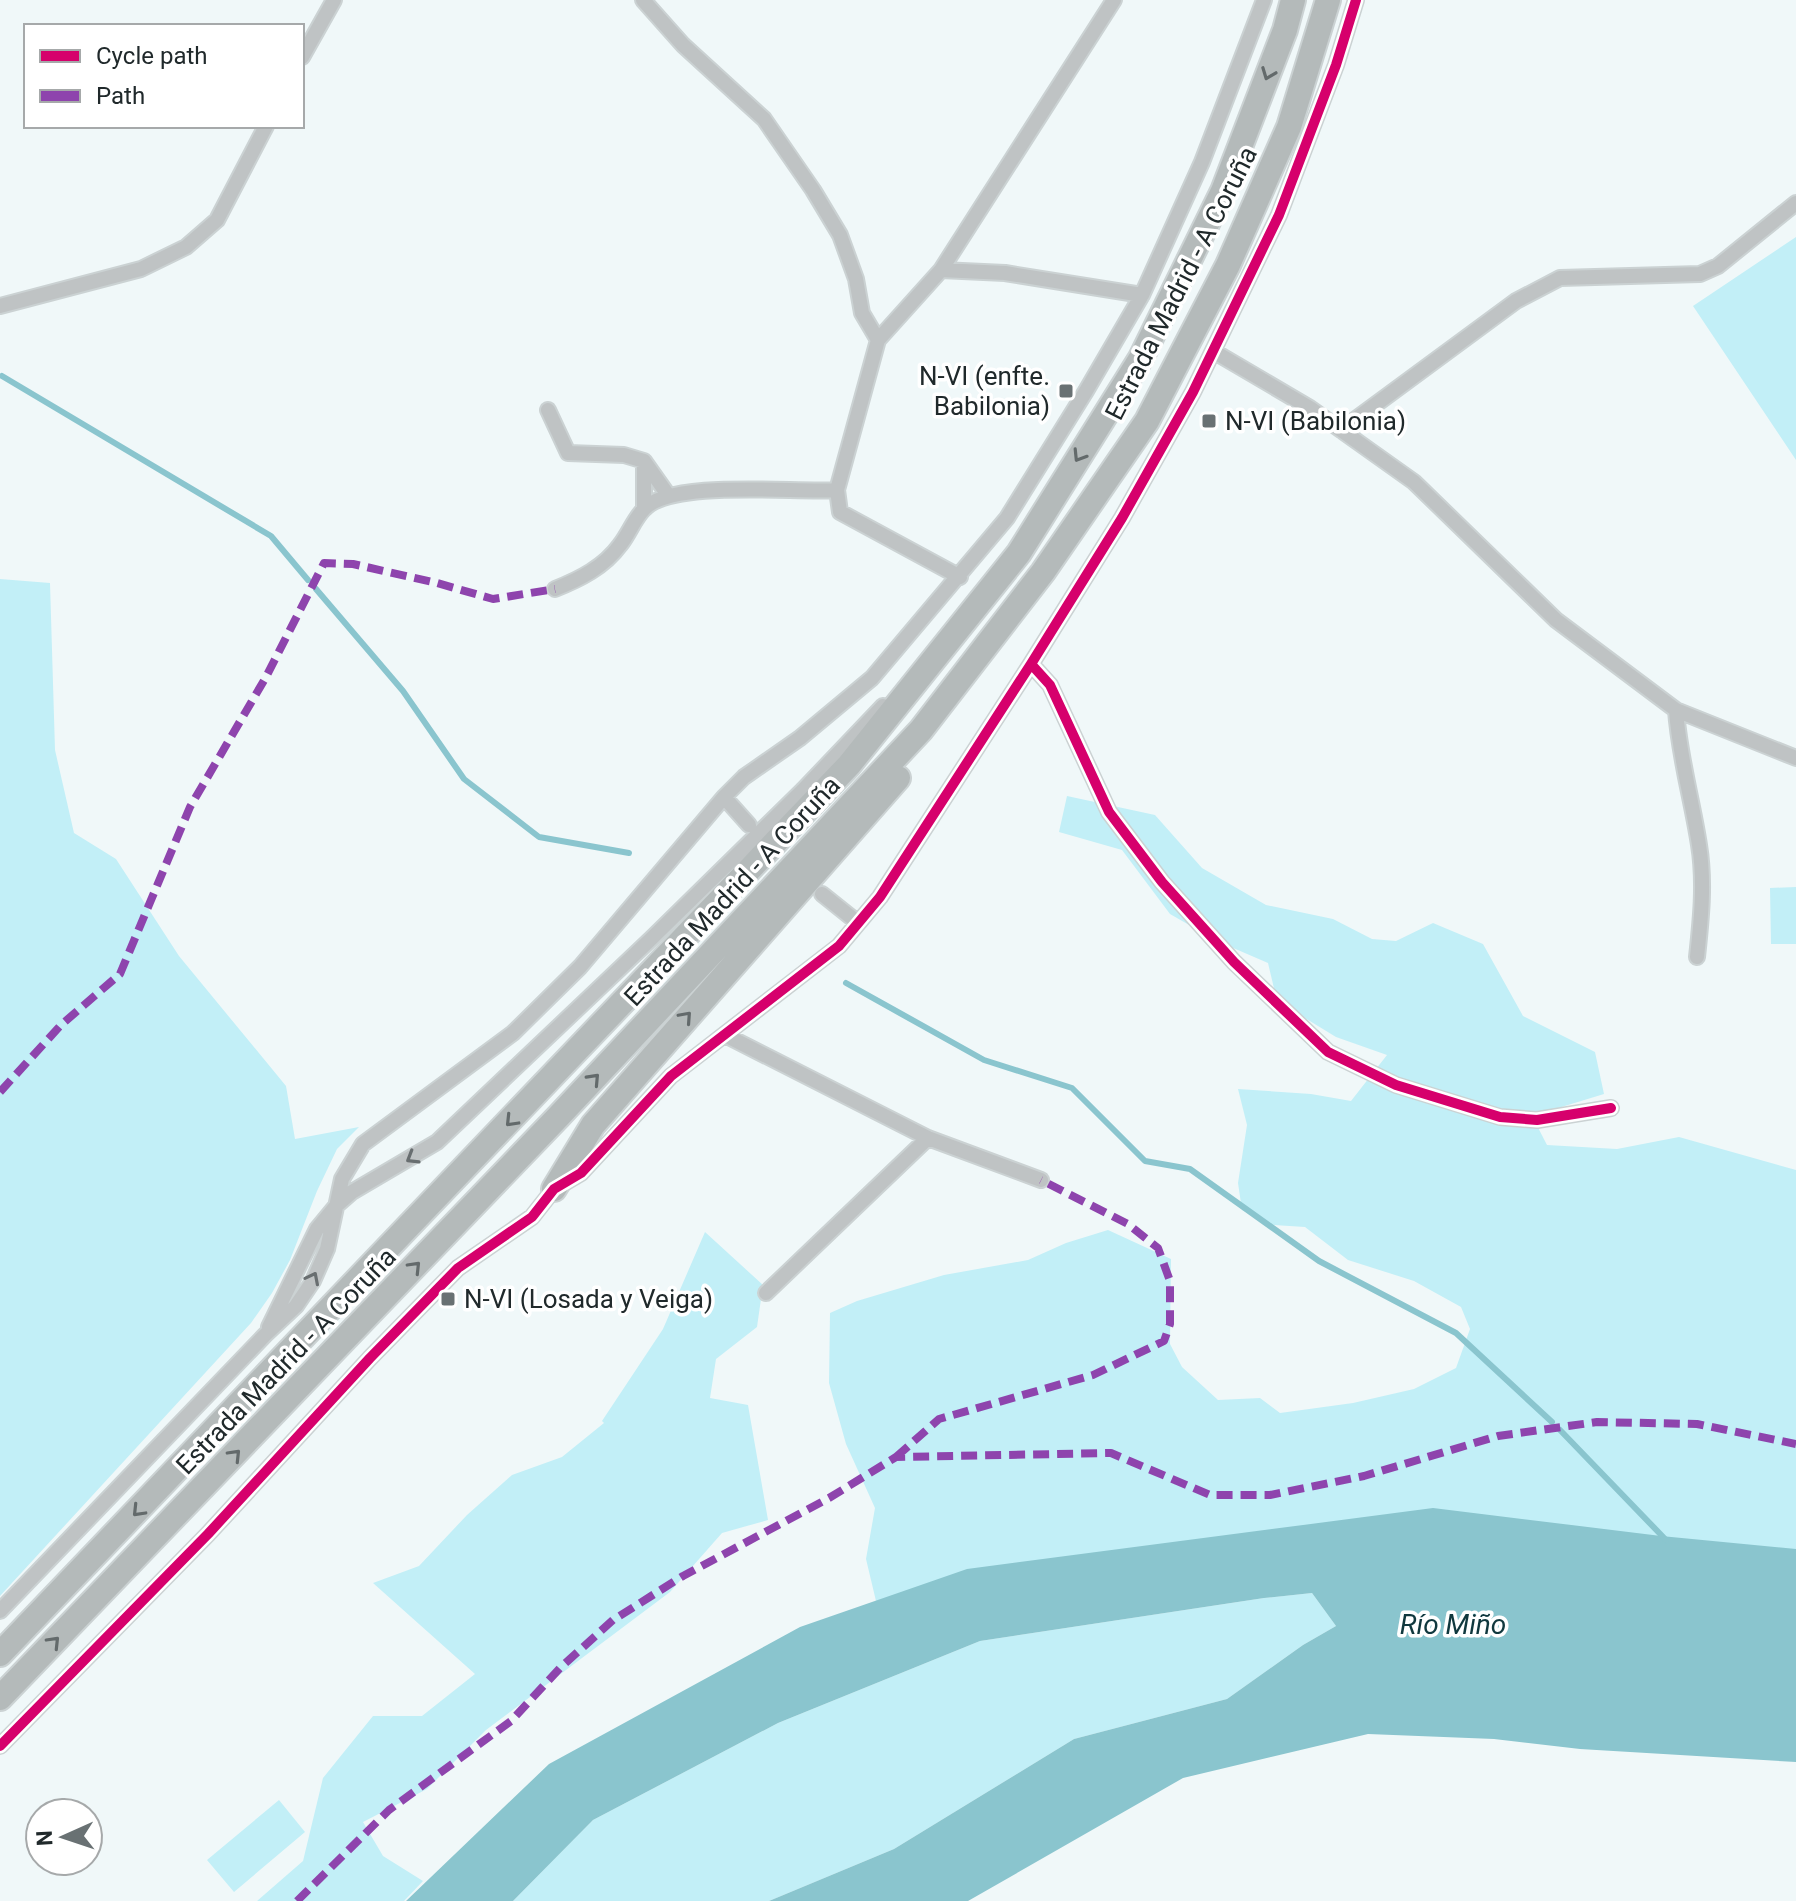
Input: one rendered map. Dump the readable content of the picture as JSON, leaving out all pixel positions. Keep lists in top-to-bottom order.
{
  "streets": {
    "highway": ["Estrada Madrid - A Coruña"]
  },
  "water": ["Río Miño"],
  "places": {
    "transit": ["N-VI (enfte. Babilonia)", "N-VI (Babilonia)", "N-VI (Losada y Veiga)"]
  },
  "legend": ["Cycle path", "Path"],
  "north": "left"
}
